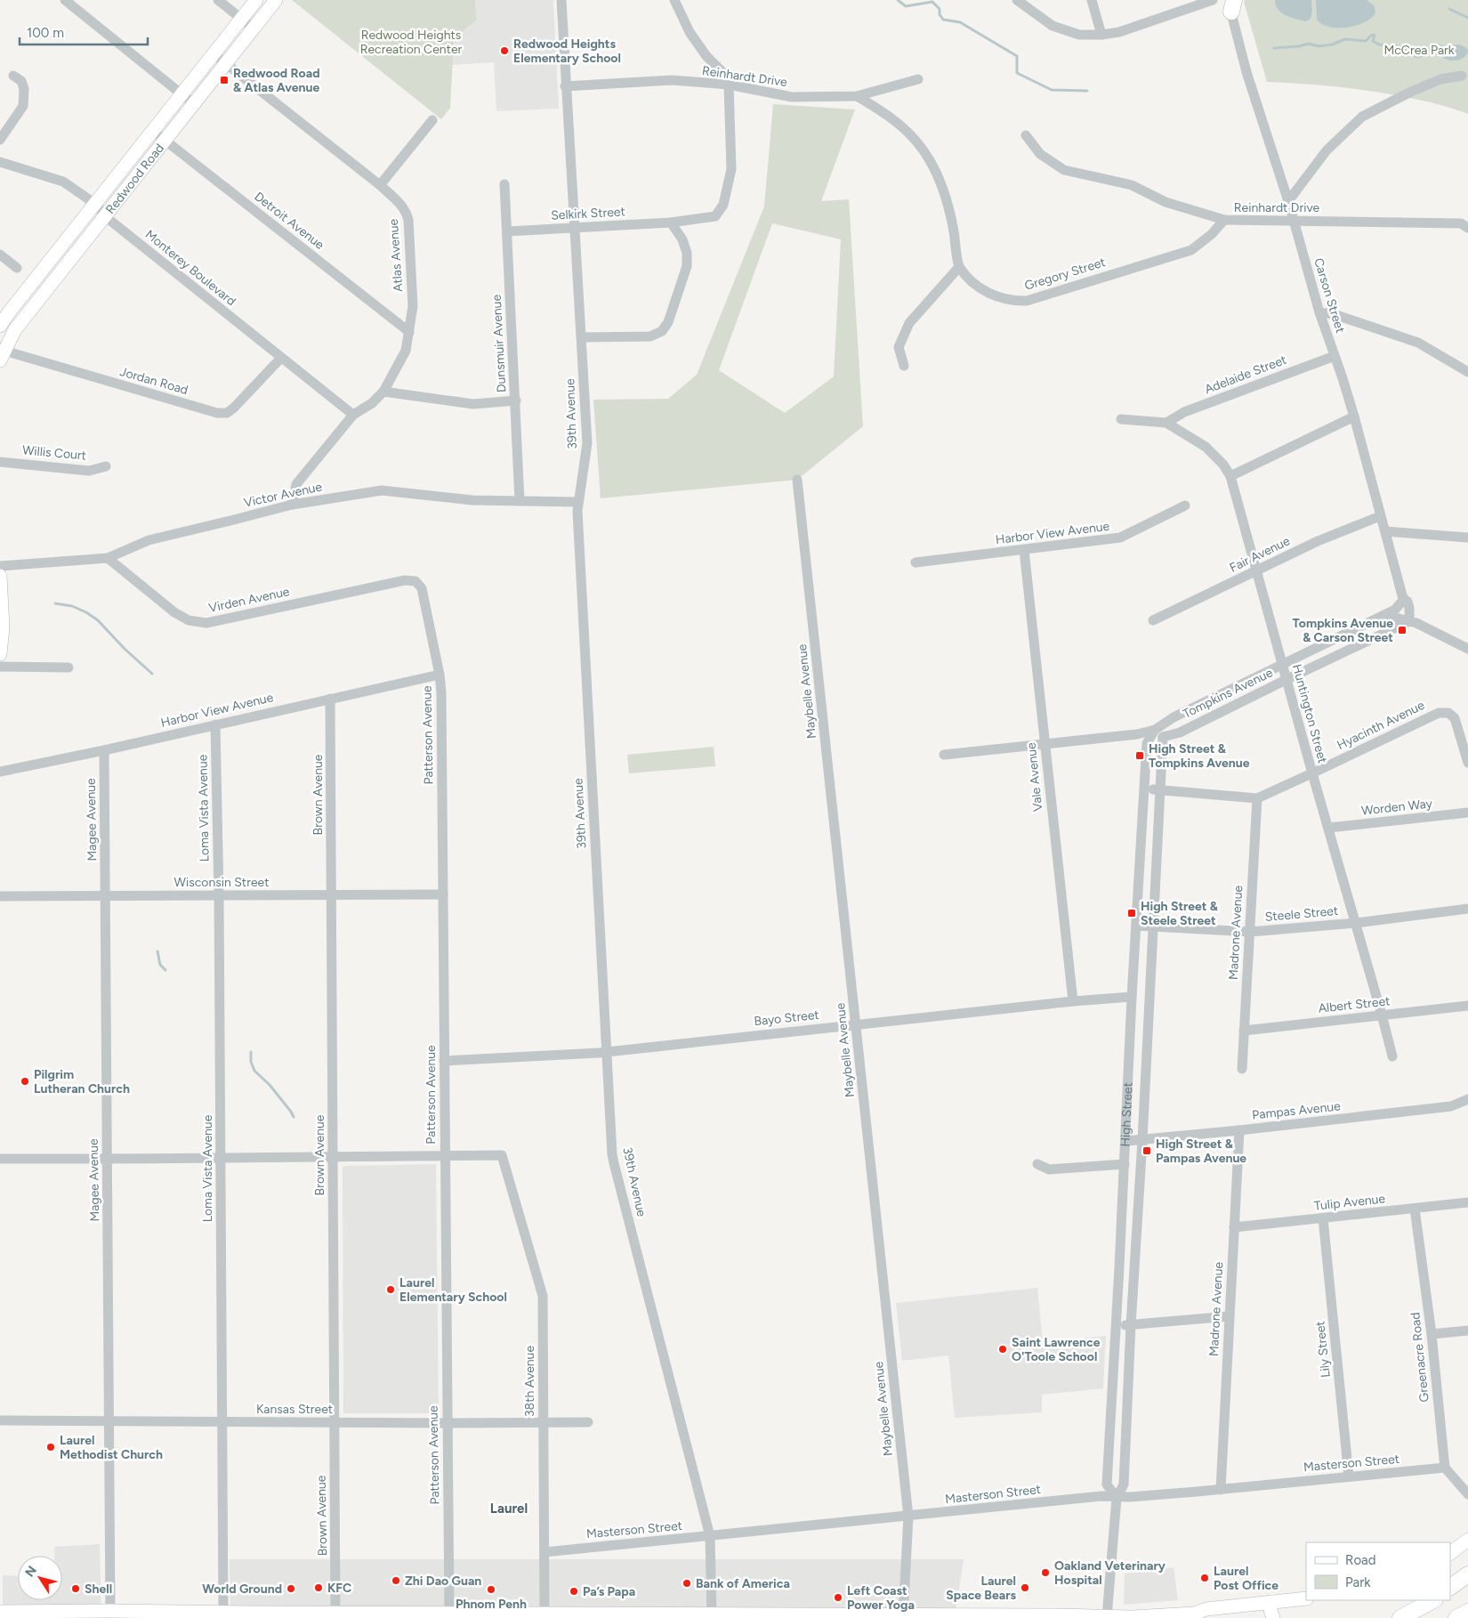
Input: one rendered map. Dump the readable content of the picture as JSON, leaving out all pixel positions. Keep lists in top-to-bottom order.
{
  "streets": {
    "main road": ["Redwood Road"],
    "street": [
      "Reinhardt Drive",
      "Selkirk Street",
      "Detroit Avenue",
      "Atlas Avenue",
      "Monterey Boulevard",
      "Gregory Street",
      "Carson Street",
      "Dunsmuir Avenue",
      "Adelaide Street",
      "Jordan Road",
      "39th Avenue",
      "Willis Court",
      "Victor Avenue",
      "Harbor View Avenue",
      "Fair Avenue",
      "Virden Avenue",
      "Maybelle Avenue",
      "Tompkins Avenue",
      "Huntington Street",
      "Hyacinth Avenue",
      "Patterson Avenue",
      "Vale Avenue",
      "Brown Avenue",
      "Worden Way",
      "Loma Vista Avenue",
      "Magee Avenue",
      "Wisconsin Street",
      "Steele Street",
      "Madrone Avenue",
      "Albert Street",
      "Bayo Street",
      "Pampas Avenue",
      "High Street",
      "Tulip Avenue",
      "Lily Street",
      "Greenacre Road",
      "38th Avenue",
      "Kansas Street",
      "Masterson Street"
    ]
  },
  "crossings": [
    ["Reinhardt Drive", "Selkirk Street"],
    ["Reinhardt Drive", "Gregory Street"],
    ["Reinhardt Drive", "Carson Street"],
    ["Reinhardt Drive", "39th Avenue"],
    ["Redwood Road", "Detroit Avenue"],
    ["Redwood Road", "Atlas Avenue"],
    ["Redwood Road", "Monterey Boulevard"],
    ["Redwood Road", "Jordan Road"],
    ["Selkirk Street", "Dunsmuir Avenue"],
    ["Selkirk Street", "39th Avenue"],
    ["Detroit Avenue", "Atlas Avenue"],
    ["Atlas Avenue", "Monterey Boulevard"],
    ["Atlas Avenue", "Victor Avenue"],
    ["Monterey Boulevard", "Jordan Road"],
    ["Carson Street", "Adelaide Street"],
    ["Carson Street", "Fair Avenue"],
    ["Carson Street", "Tompkins Avenue"],
    ["Dunsmuir Avenue", "Victor Avenue"],
    ["Adelaide Street", "Huntington Street"],
    ["39th Avenue", "Victor Avenue"],
    ["39th Avenue", "Bayo Street"],
    ["39th Avenue", "Masterson Street"],
    ["Victor Avenue", "Virden Avenue"],
    ["Harbor View Avenue", "Patterson Avenue"],
    ["Harbor View Avenue", "Vale Avenue"],
    ["Harbor View Avenue", "Brown Avenue"],
    ["Harbor View Avenue", "Loma Vista Avenue"],
    ["Harbor View Avenue", "Magee Avenue"],
    ["Fair Avenue", "Huntington Street"],
    ["Virden Avenue", "Patterson Avenue"],
    ["Maybelle Avenue", "Bayo Street"],
    ["Maybelle Avenue", "Masterson Street"],
    ["Tompkins Avenue", "Huntington Street"],
    ["Tompkins Avenue", "Vale Avenue"],
    ["Tompkins Avenue", "High Street"],
    ["Huntington Street", "Hyacinth Avenue"],
    ["Huntington Street", "Worden Way"],
    ["Huntington Street", "Steele Street"],
    ["Huntington Street", "Albert Street"],
    ["Hyacinth Avenue", "Madrone Avenue"],
    ["Hyacinth Avenue", "High Street"],
    ["Patterson Avenue", "Wisconsin Street"],
    ["Patterson Avenue", "Bayo Street"],
    ["Patterson Avenue", "38th Avenue"],
    ["Patterson Avenue", "Kansas Street"],
    ["Vale Avenue", "Bayo Street"],
    ["Brown Avenue", "Wisconsin Street"],
    ["Brown Avenue", "Kansas Street"],
    ["Loma Vista Avenue", "Wisconsin Street"],
    ["Loma Vista Avenue", "Kansas Street"],
    ["Magee Avenue", "Wisconsin Street"],
    ["Magee Avenue", "Kansas Street"],
    ["Steele Street", "Madrone Avenue"],
    ["Steele Street", "High Street"],
    ["Madrone Avenue", "Albert Street"],
    ["Madrone Avenue", "Pampas Avenue"],
    ["Madrone Avenue", "Tulip Avenue"],
    ["Madrone Avenue", "Masterson Street"],
    ["Bayo Street", "High Street"],
    ["Pampas Avenue", "High Street"],
    ["High Street", "Masterson Street"],
    ["Tulip Avenue", "Lily Street"],
    ["Tulip Avenue", "Greenacre Road"],
    ["Lily Street", "Masterson Street"],
    ["Greenacre Road", "Masterson Street"],
    ["38th Avenue", "Kansas Street"],
    ["38th Avenue", "Masterson Street"]
  ],
  "districts": ["Laurel"],
  "parks": ["Redwood Heights Recreation Center", "McCrea Park"],
  "places": {
    "other": [
      "Redwood Heights Elementary School",
      "Pilgrim Lutheran Church",
      "Laurel Elementary School",
      "Saint Lawrence O'Toole School",
      "Laurel Methodist Church",
      "Oakland Veterinary Hospital",
      "Laurel Post Office",
      "Zhi Dao Guan",
      "Bank of America",
      "KFC",
      "Laurel Space Bears",
      "Shell",
      "World Ground",
      "Phnom Penh",
      "Pa’s Papa",
      "Left Coast Power Yoga"
    ],
    "transit": [
      "Redwood Road & Atlas Avenue",
      "Tompkins Avenue & Carson Street",
      "High Street & Tompkins Avenue",
      "High Street & Steele Street",
      "High Street & Pampas Avenue"
    ]
  },
  "legend": ["Road", "Park"],
  "scale_bar": "100 m",
  "north": "top left"
}
